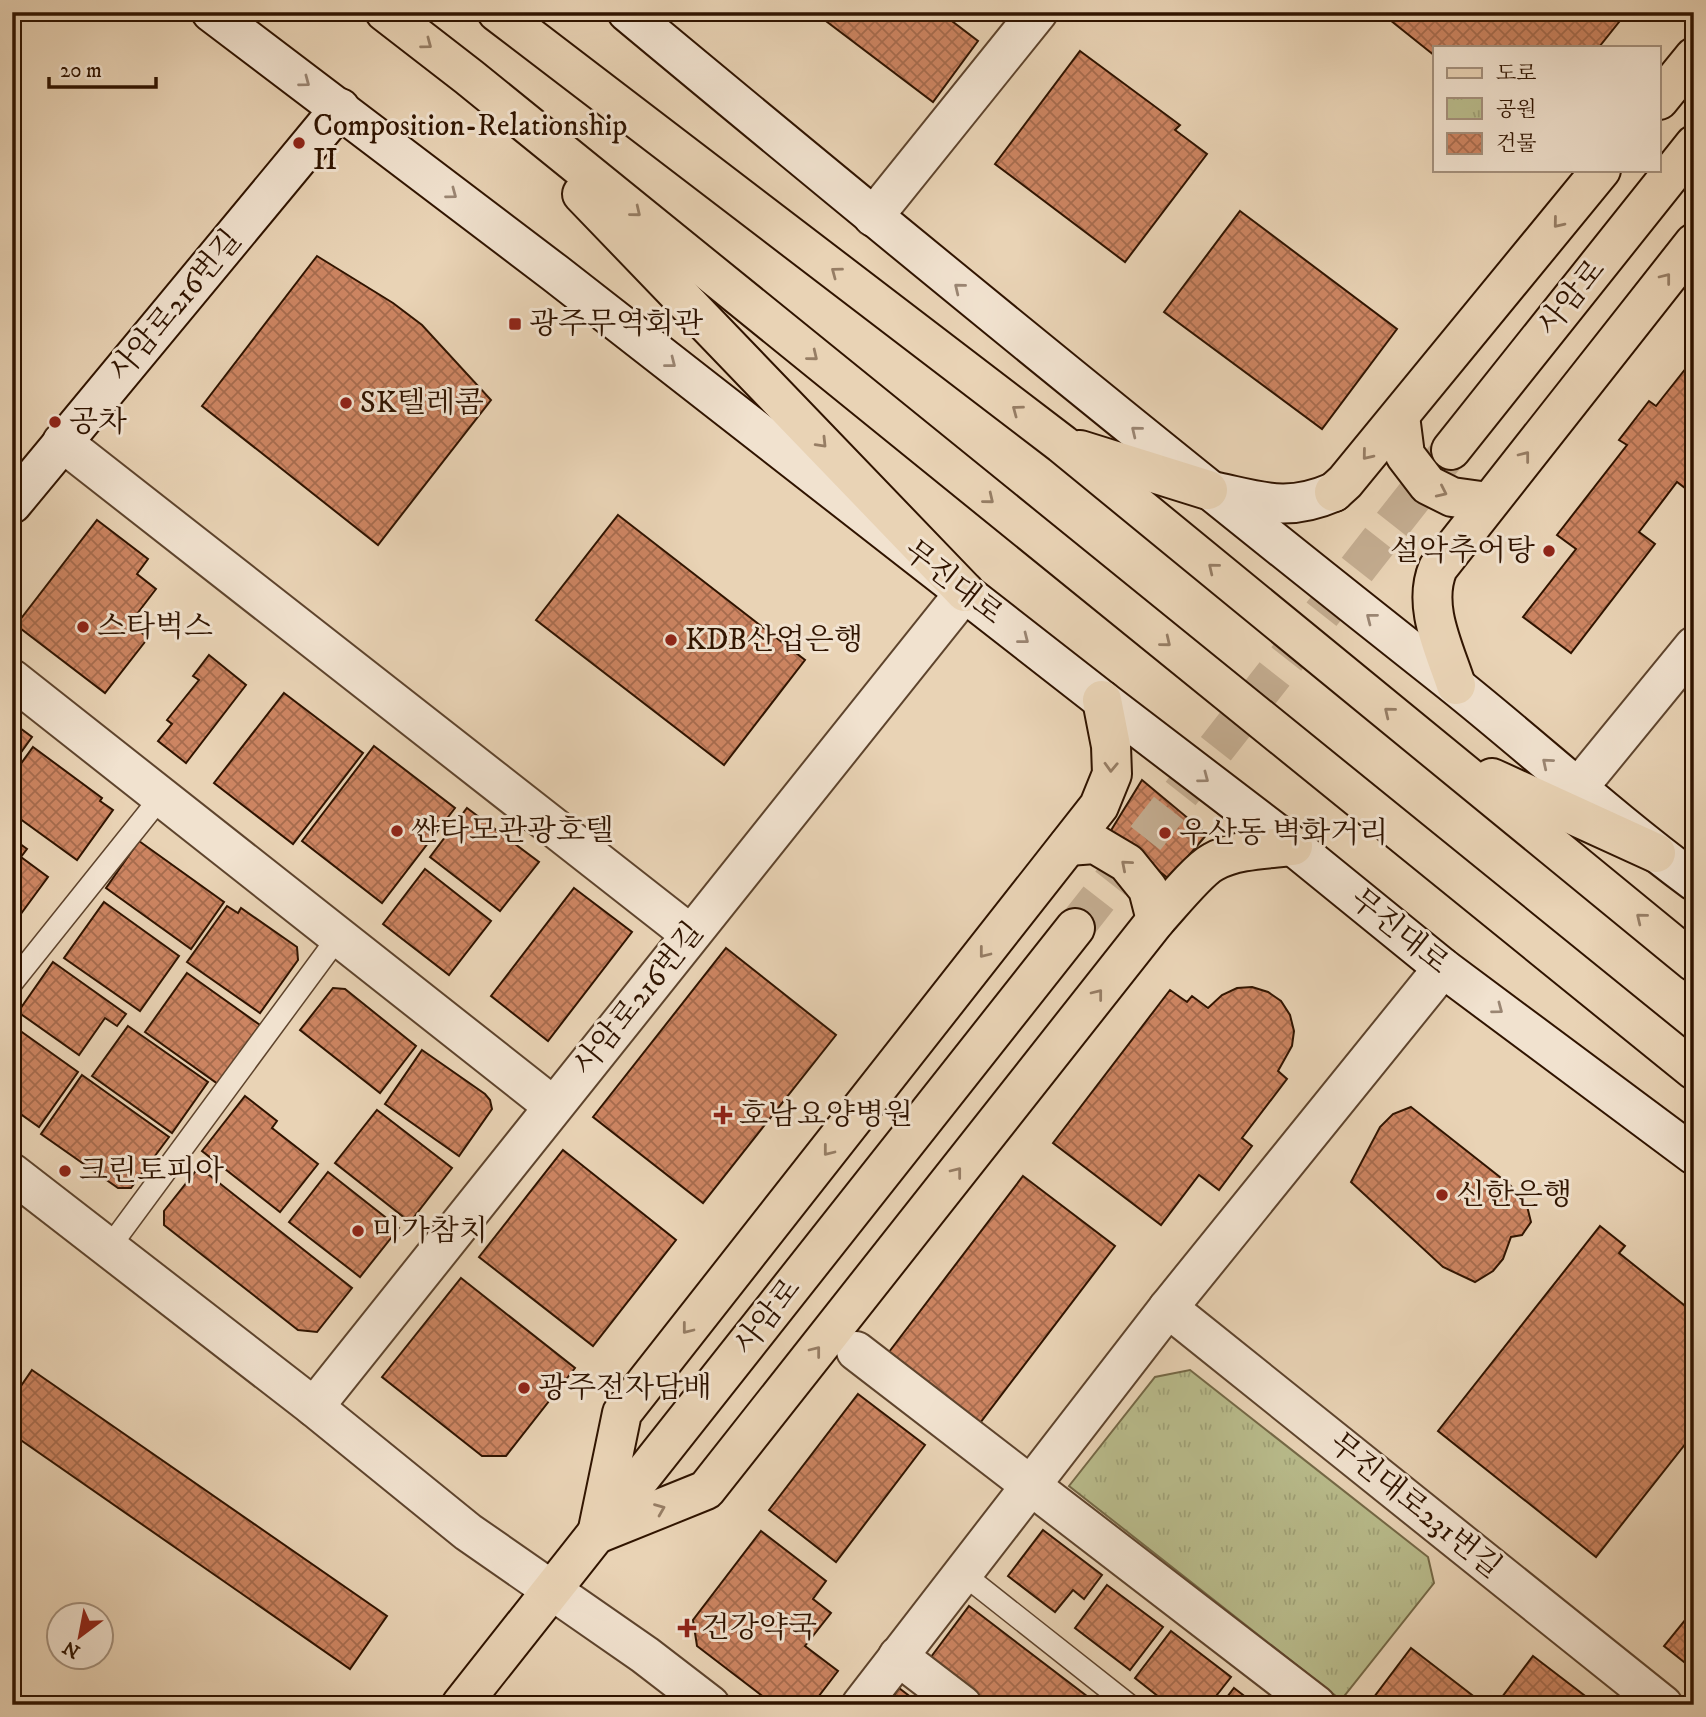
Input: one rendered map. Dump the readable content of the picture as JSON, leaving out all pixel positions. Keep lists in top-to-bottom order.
{
  "streets": {
    "main road": ["사암로"],
    "street": ["사암로216번길", "무진대로", "무진대로231번길"]
  },
  "crossings": [
    ["사암로216번길", "무진대로"]
  ],
  "places": {
    "other": [
      "Composition-Relationship II",
      "SK텔레콤",
      "공차",
      "설악추어탕",
      "스타벅스",
      "KDB산업은행",
      "싼타모관광호텔",
      "우산동 벽화거리",
      "크린토피아",
      "신한은행",
      "미가참치",
      "광주전자담배"
    ],
    "transit": ["광주무역회관"],
    "health": ["호남요양병원", "건강약국"]
  },
  "legend": ["도로", "공원", "건물"],
  "scale_bar": "20 m",
  "north": "bottom left"
}
